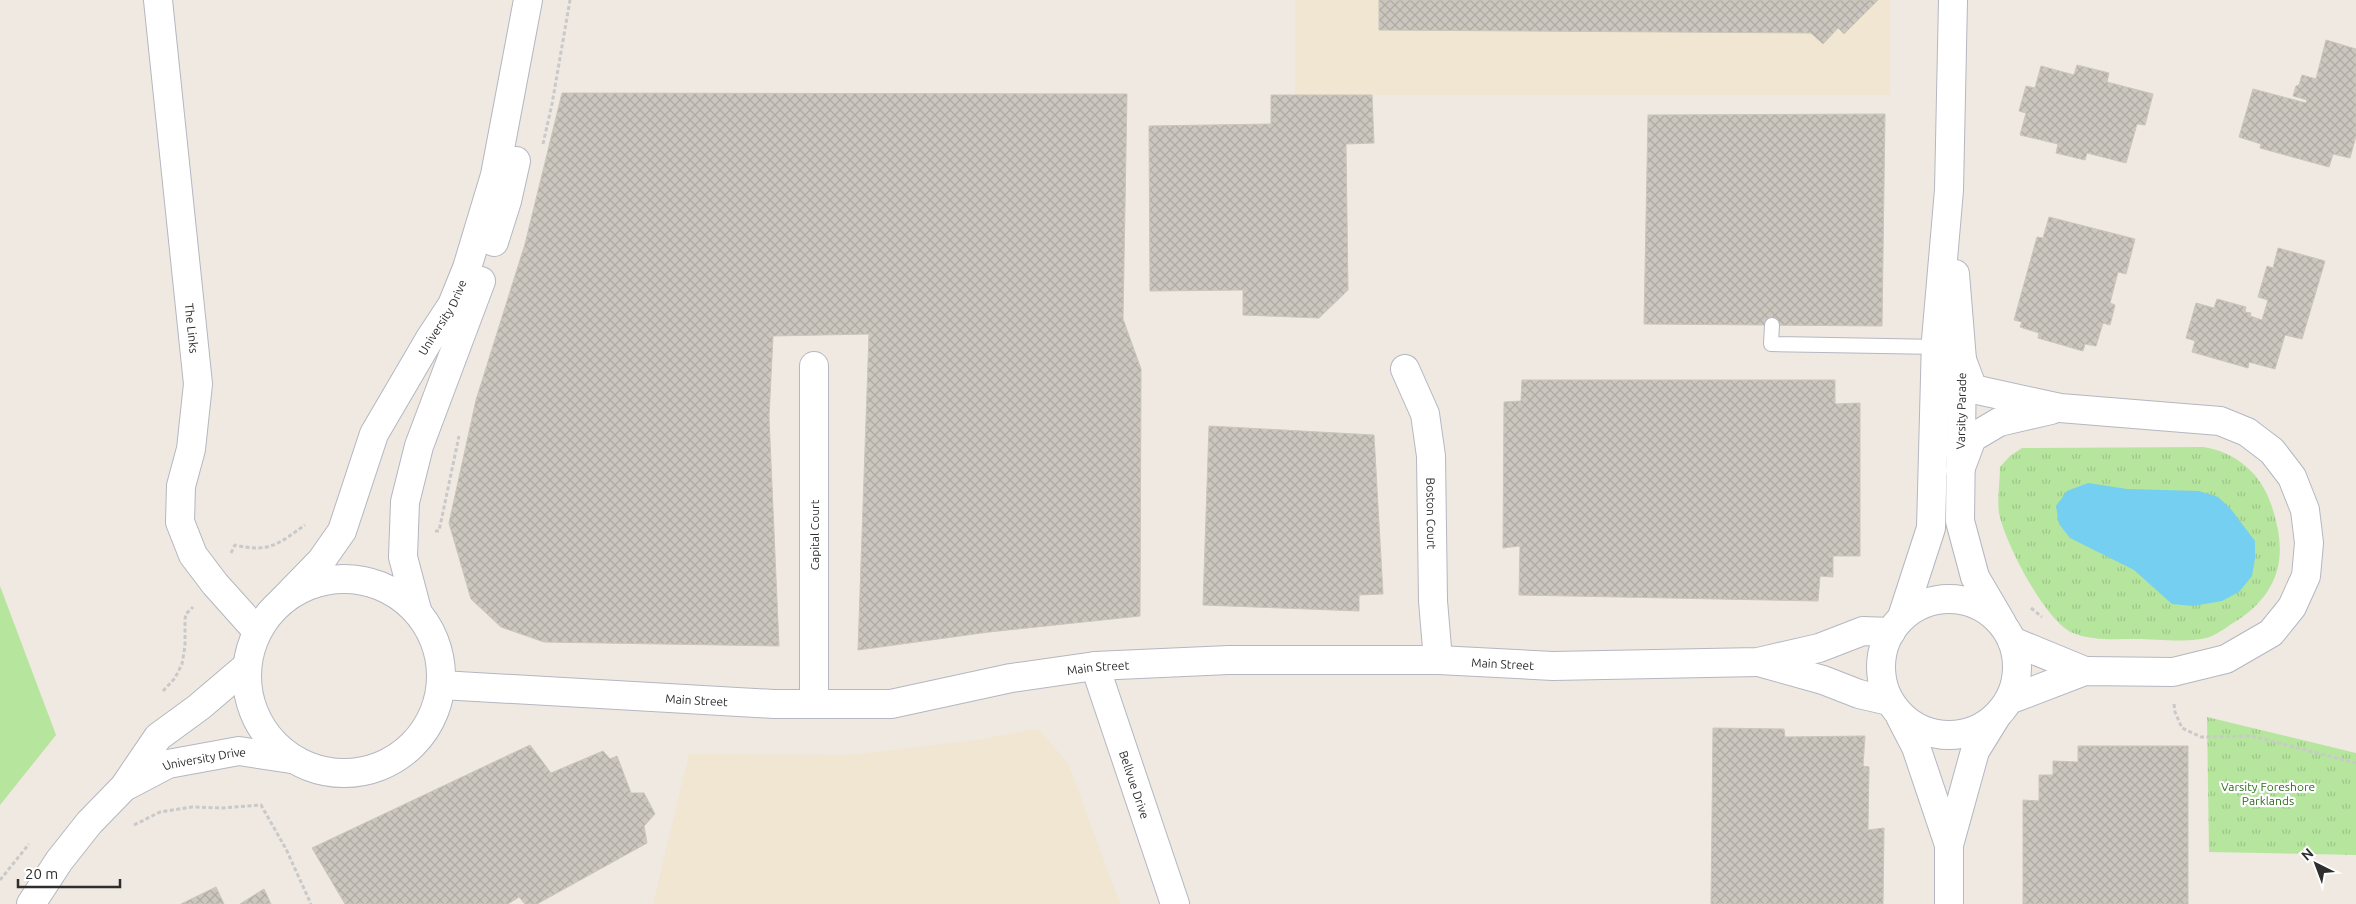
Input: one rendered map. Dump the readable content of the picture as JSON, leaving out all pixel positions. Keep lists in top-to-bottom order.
{
  "streets": {
    "street": [
      "University Drive",
      "The Links",
      "Varsity Parade",
      "Boston Court",
      "Capital Court",
      "Main Street",
      "Bellvue Drive"
    ]
  },
  "crossings": [
    ["Boston Court", "Main Street"],
    ["Capital Court", "Main Street"],
    ["Main Street", "Bellvue Drive"]
  ],
  "parks": ["Varsity Foreshore Parklands"],
  "scale_bar": "20 m",
  "north": "top left"
}
